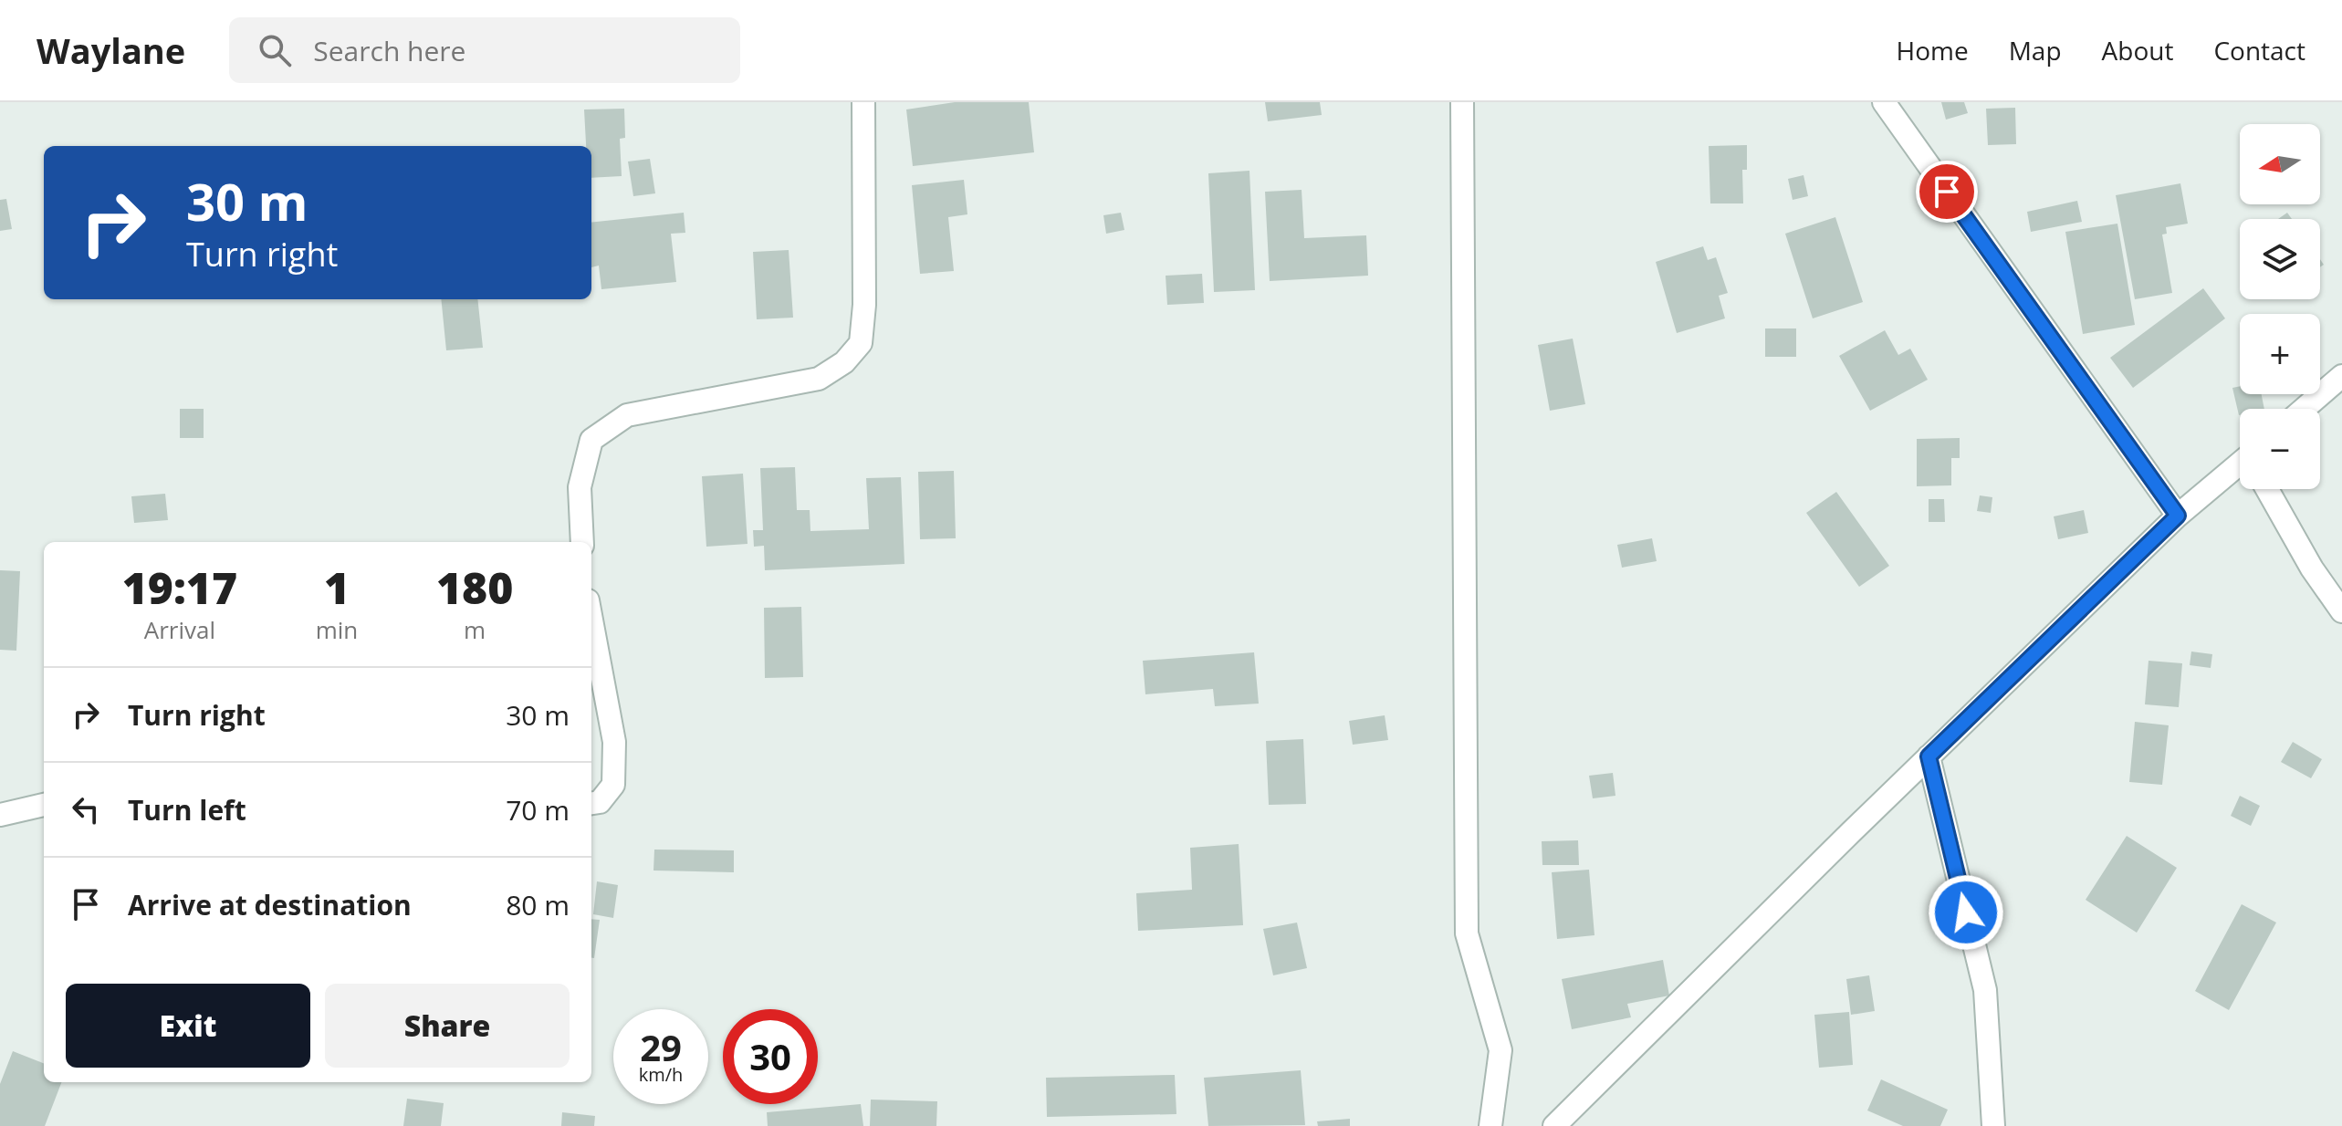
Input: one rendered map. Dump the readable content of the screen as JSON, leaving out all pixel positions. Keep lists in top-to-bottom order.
{
  "north": "left",
  "page": {
    "header": "Waylane",
    "search": "Search here",
    "nav": [
      "Home",
      "Map",
      "About",
      "Contact"
    ],
    "map_buttons": ["+", "−"],
    "turn": ["30 m", "Turn right"],
    "eta": [
      "19:17",
      "Arrival",
      "1",
      "min",
      "180",
      "m"
    ],
    "list": [
      {
        "name": "Turn right",
        "value": "30 m"
      },
      {
        "name": "Turn left",
        "value": "70 m"
      },
      {
        "name": "Arrive at destination",
        "value": "80 m"
      }
    ],
    "buttons": ["Exit", "Share"],
    "speed": "29 km/h",
    "limit": "30"
  }
}
